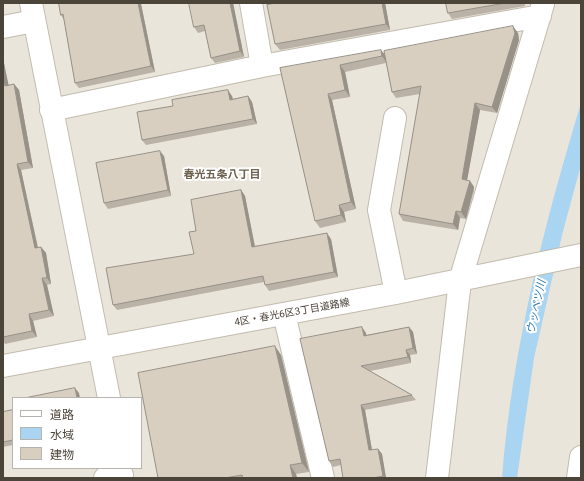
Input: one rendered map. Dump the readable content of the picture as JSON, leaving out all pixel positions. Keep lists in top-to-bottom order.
{
  "streets": {
    "street": ["4区・春光6区3丁目道路線"]
  },
  "districts": ["春光五条八丁目"],
  "water": ["ウッペツ川"],
  "legend": ["道路", "水域", "建物"]
}
